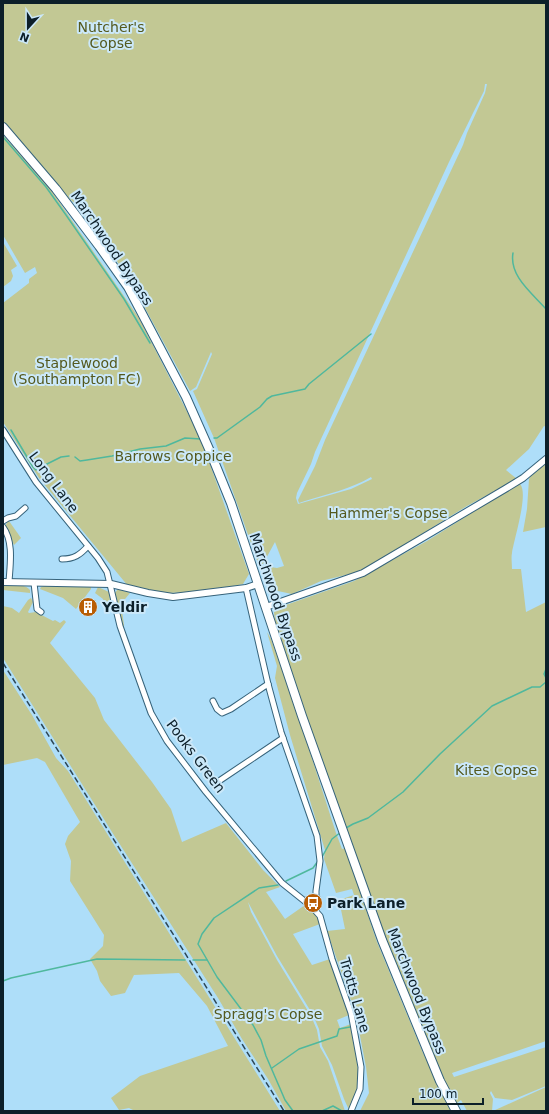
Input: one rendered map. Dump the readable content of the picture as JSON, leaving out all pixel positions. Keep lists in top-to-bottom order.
{
  "streets": {
    "main road": ["Marchwood Bypass"],
    "street": ["Long Lane", "Pooks Green", "Trotts Lane"]
  },
  "crossings": [
    ["Long Lane", "Pooks Green"],
    ["Pooks Green", "Trotts Lane"]
  ],
  "parks": [
    "Nutcher's Copse",
    "Staplewood (Southampton FC)",
    "Barrows Coppice",
    "Hammer's Copse",
    "Kites Copse",
    "Spragg's Copse"
  ],
  "places": {
    "building": ["Yeldir"],
    "bus stop": ["Park Lane"]
  },
  "scale_bar": "100 m",
  "north": "bottom"
}
